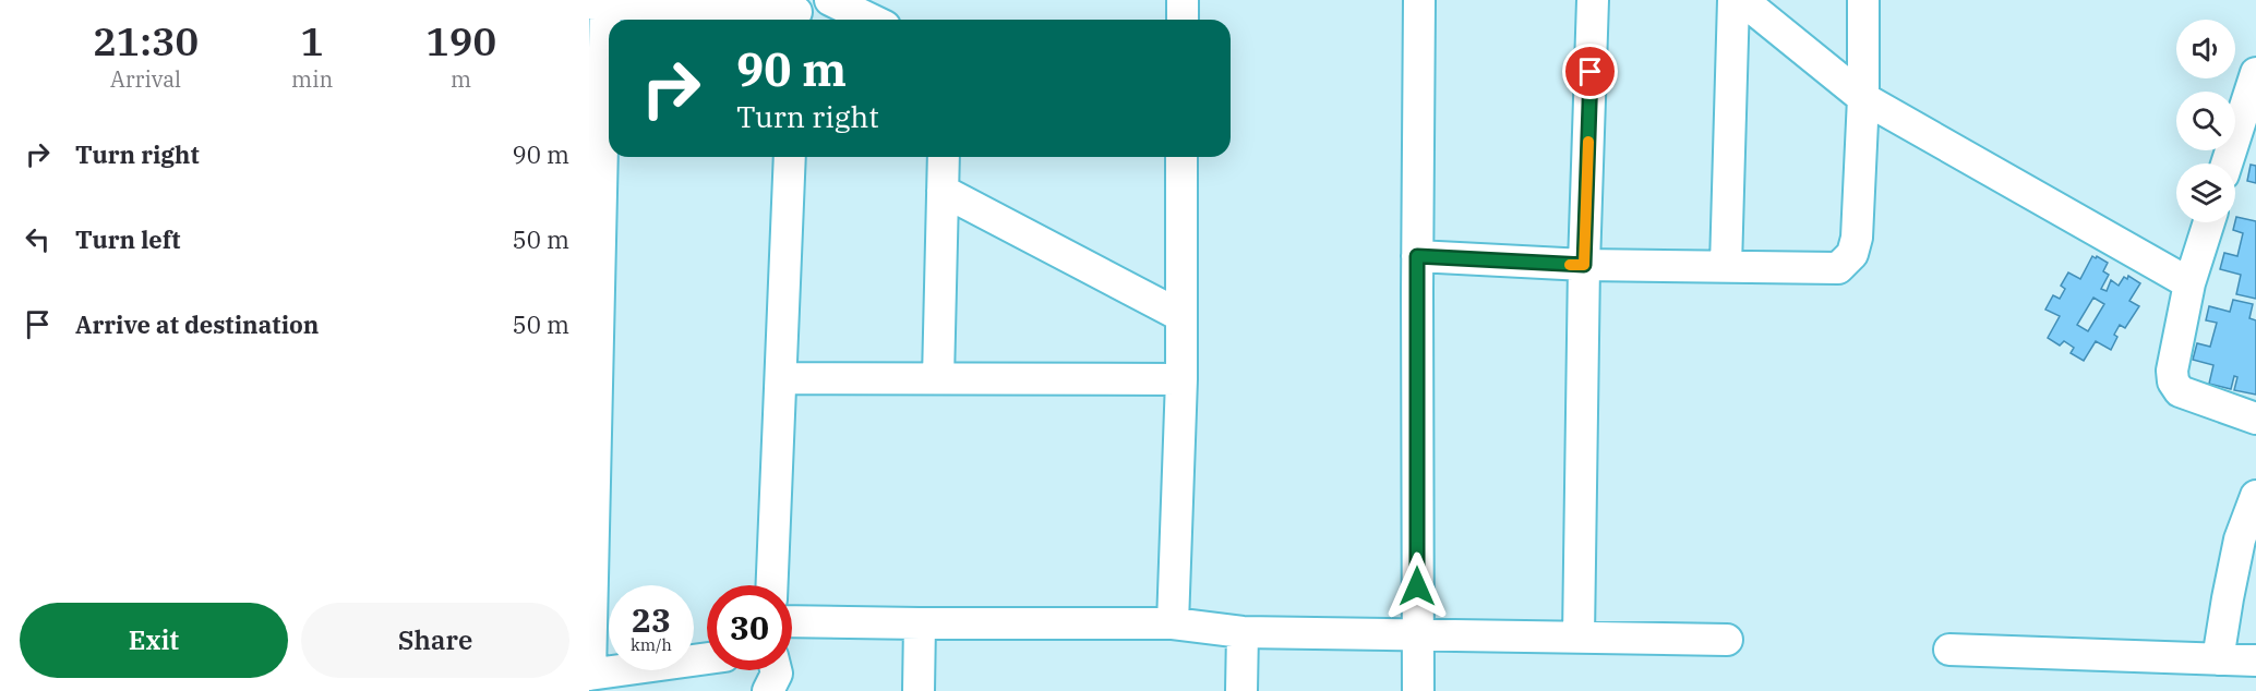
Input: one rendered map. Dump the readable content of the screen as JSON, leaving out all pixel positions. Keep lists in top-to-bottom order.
{
  "page": {
    "eta": [
      "21:30",
      "Arrival",
      "1",
      "min",
      "190",
      "m"
    ],
    "turn": ["90 m", "Turn right"],
    "list": [
      {
        "name": "Turn right",
        "value": "90 m"
      },
      {
        "name": "Turn left",
        "value": "50 m"
      },
      {
        "name": "Arrive at destination",
        "value": "50 m"
      }
    ],
    "speed": "23 km/h",
    "limit": "30",
    "buttons": ["Exit", "Share"]
  }
}
